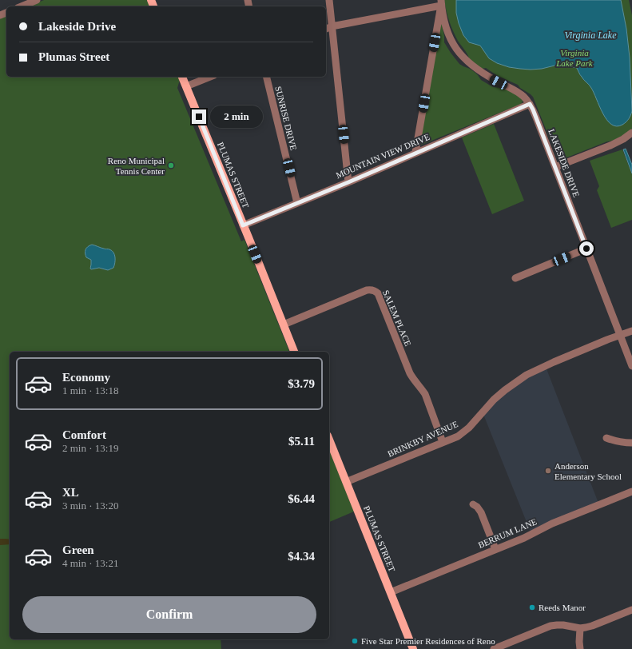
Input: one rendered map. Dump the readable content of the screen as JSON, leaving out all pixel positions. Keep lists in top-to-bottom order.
{
  "streets": {
    "main road": ["PLUMAS STREET"],
    "street": [
      "SUNRISE DRIVE",
      "MOUNTAIN VIEW DRIVE",
      "LAKESIDE DRIVE",
      "SALEM PLACE",
      "BRINKBY AVENUE",
      "BERRUM LANE"
    ]
  },
  "crossings": [
    ["SUNRISE DRIVE", "MOUNTAIN VIEW DRIVE"],
    ["MOUNTAIN VIEW DRIVE", "LAKESIDE DRIVE"],
    ["MOUNTAIN VIEW DRIVE", "PLUMAS STREET"],
    ["LAKESIDE DRIVE", "BRINKBY AVENUE"],
    ["PLUMAS STREET", "SALEM PLACE"],
    ["PLUMAS STREET", "BRINKBY AVENUE"],
    ["PLUMAS STREET", "BERRUM LANE"],
    ["SALEM PLACE", "BRINKBY AVENUE"]
  ],
  "water": ["Virginia Lake"],
  "parks": ["Virginia Lake Park"],
  "places": [
    "Reno Municipal Tennis Center",
    "Anderson Elementary School",
    "Reeds Manor",
    "Five Star Premier Residences of Reno"
  ],
  "page": {
    "banner": ["Lakeside Drive", "Plumas Street"],
    "bubble": "2 min",
    "list": [
      {
        "name": "Economy",
        "note": "1 min · 13:18",
        "value": "$3.79"
      },
      {
        "name": "Comfort",
        "note": "2 min · 13:19",
        "value": "$5.11"
      },
      {
        "name": "XL",
        "note": "3 min · 13:20",
        "value": "$6.44"
      },
      {
        "name": "Green",
        "note": "4 min · 13:21",
        "value": "$4.34"
      }
    ],
    "buttons": "Confirm"
  }
}
